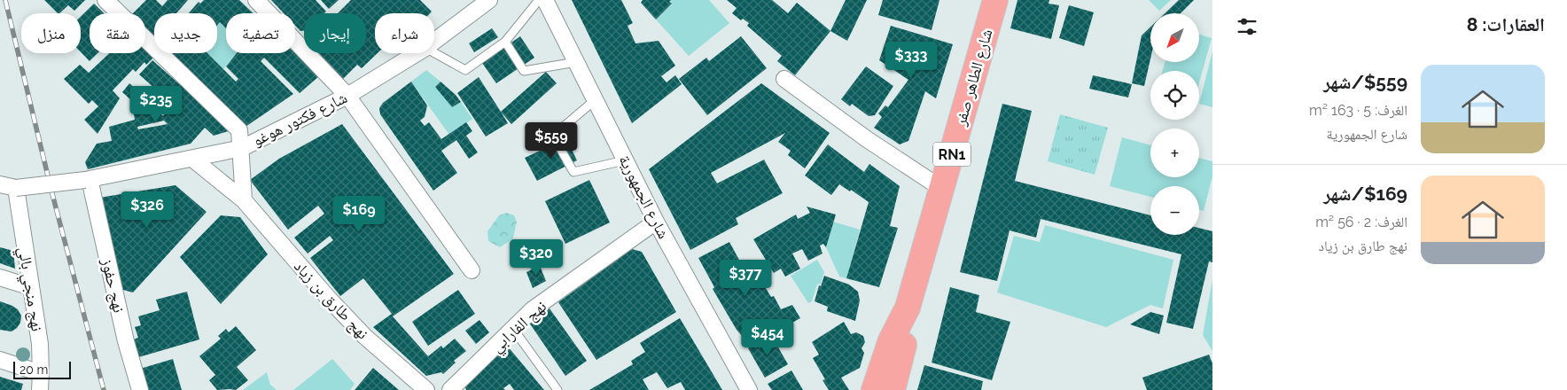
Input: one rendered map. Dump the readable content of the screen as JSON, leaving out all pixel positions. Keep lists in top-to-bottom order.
{
  "streets": {
    "main road": ["شارع الطاهر صفر", "RN1"],
    "street": [
      "شارع فكتور هوغو",
      "شارع الجمهورية",
      "نهج حفوز",
      "نهج منجي بالي",
      "نهج طارق بن زياد",
      "نهج الفارابي"
    ]
  },
  "crossings": [
    ["شارع فكتور هوغو", "نهج حفوز"],
    ["شارع فكتور هوغو", "نهج منجي بالي"],
    ["شارع فكتور هوغو", "نهج طارق بن زياد"],
    ["شارع الجمهورية", "نهج الفارابي"]
  ],
  "scale_bar": "20 m",
  "north": "bottom left",
  "page": {
    "heading": "العقارات: 8",
    "map_buttons": ["+", "−"],
    "chip": [
      "شراء",
      "إيجار",
      "تصفية",
      "جديد",
      "شقة",
      "منزل"
    ],
    "price": [
      "$333",
      "$235",
      "$559",
      "$326",
      "$169",
      "$320",
      "$377",
      "$454"
    ],
    "list": [
      {
        "name": "$559/شهر",
        "note": "الغرف: 5 · 163 m² · شارع الجمهورية"
      },
      {
        "name": "$169/شهر",
        "note": "الغرف: 2 · 56 m² · نهج طارق بن زياد"
      }
    ],
    "scale": "20 m"
  }
}
